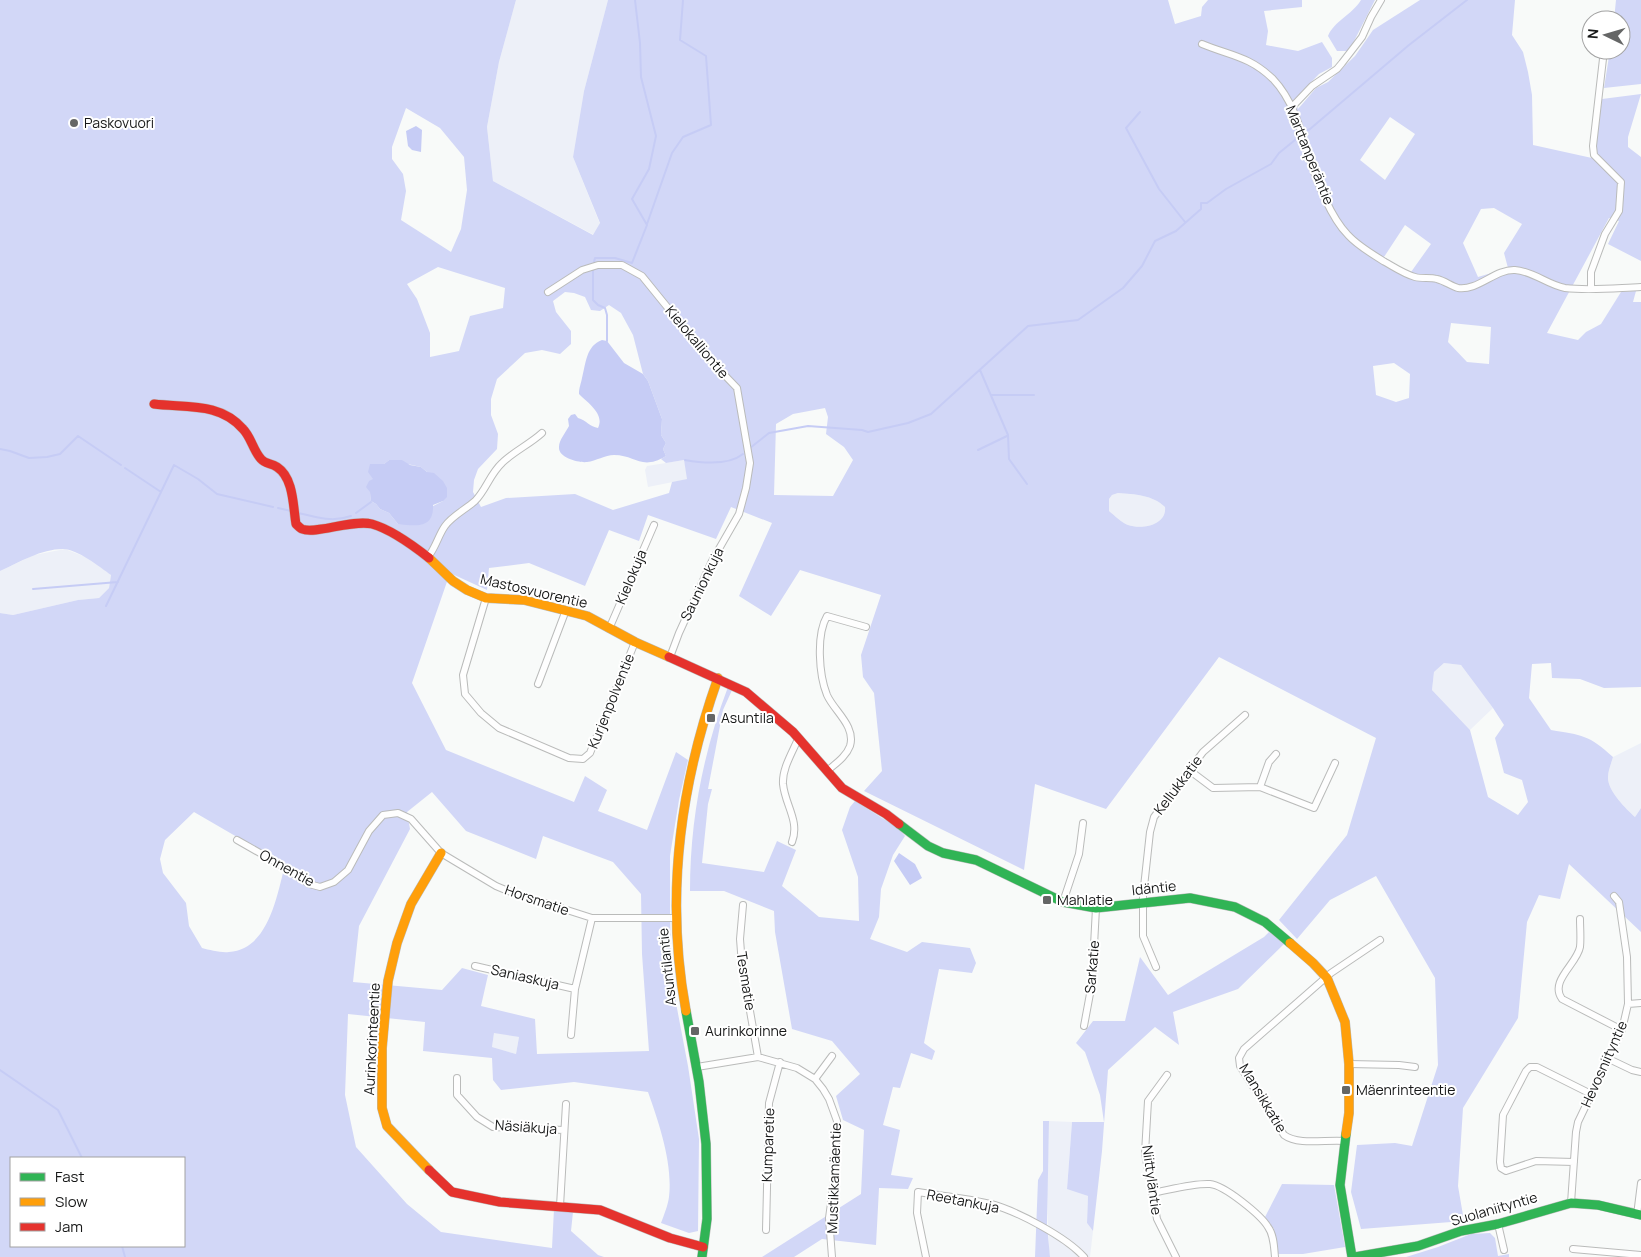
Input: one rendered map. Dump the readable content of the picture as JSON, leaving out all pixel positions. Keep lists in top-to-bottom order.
{
  "streets": {
    "street": [
      "Marttanperäntie",
      "Kielokalliontie",
      "Kielokuja",
      "Saunionkuja",
      "Mastosvuorentie",
      "Kurjenpolventie",
      "Kellukkatie",
      "Onnentie",
      "Idäntie",
      "Horsmatie",
      "Asuntilantie",
      "Sarkatie",
      "Saniaskuja",
      "Tesmatie",
      "Aurinkorinteentie",
      "Hevosniityntie",
      "Mansikkatie",
      "Näsiäkuja",
      "Kumparetie",
      "Mustikkamäentie",
      "Niittyläntie",
      "Reetankuja",
      "Suolaniityntie"
    ]
  },
  "crossings": [
    ["Kielokalliontie", "Saunionkuja"],
    ["Kielokuja", "Mastosvuorentie"],
    ["Kielokuja", "Kurjenpolventie"],
    ["Saunionkuja", "Mastosvuorentie"],
    ["Mastosvuorentie", "Kurjenpolventie"],
    ["Mastosvuorentie", "Idäntie"],
    ["Mastosvuorentie", "Asuntilantie"],
    ["Kellukkatie", "Idäntie"],
    ["Onnentie", "Horsmatie"],
    ["Idäntie", "Asuntilantie"],
    ["Idäntie", "Sarkatie"],
    ["Idäntie", "Mansikkatie"],
    ["Idäntie", "Suolaniityntie"],
    ["Horsmatie", "Asuntilantie"],
    ["Horsmatie", "Aurinkorinteentie"],
    ["Asuntilantie", "Aurinkorinteentie"],
    ["Asuntilantie", "Mustikkamäentie"],
    ["Tesmatie", "Mustikkamäentie"],
    ["Hevosniityntie", "Suolaniityntie"],
    ["Kumparetie", "Mustikkamäentie"]
  ],
  "places": {
    "other": ["Paskovuori"],
    "transit": [
      "Asuntila",
      "Mahlatie",
      "Aurinkorinne",
      "Mäenrinteentie"
    ]
  },
  "legend": ["Fast", "Slow", "Jam"],
  "north": "left"
}
